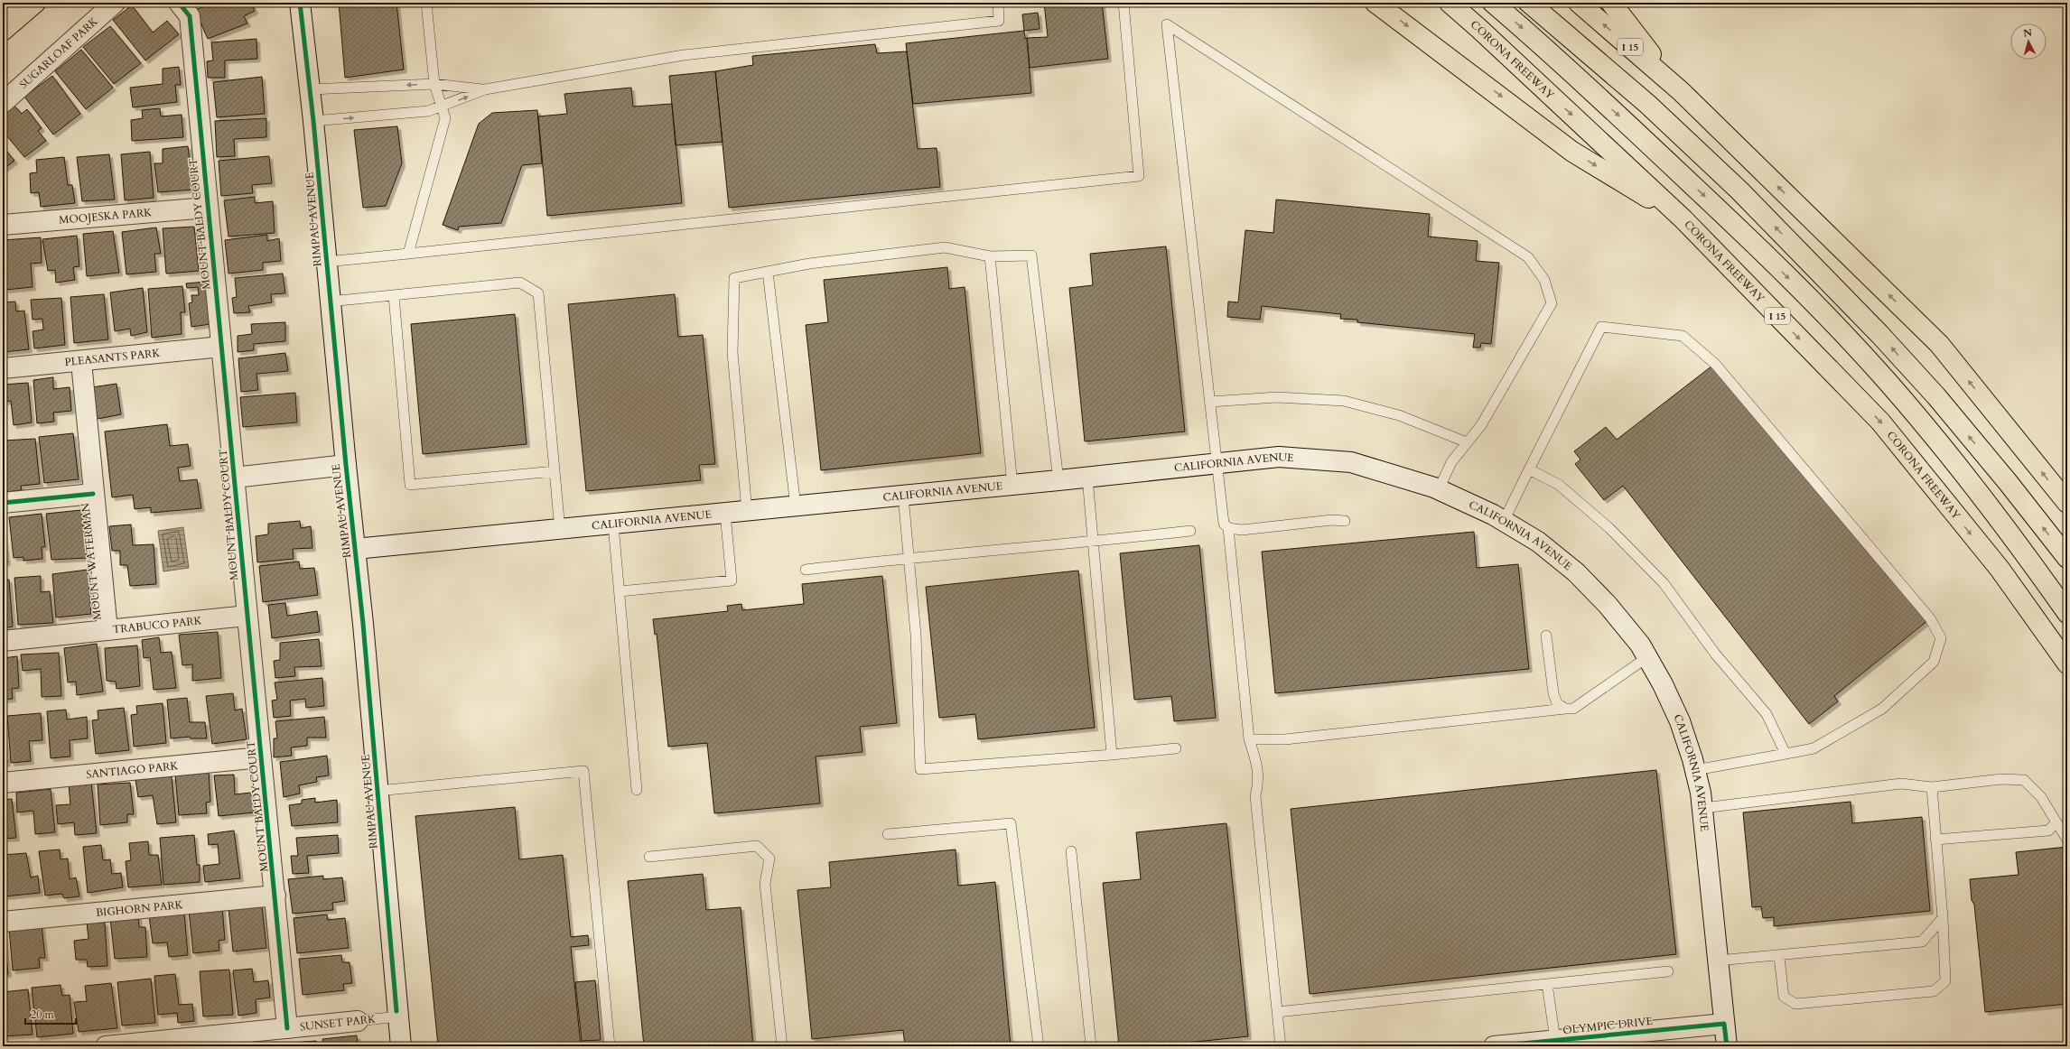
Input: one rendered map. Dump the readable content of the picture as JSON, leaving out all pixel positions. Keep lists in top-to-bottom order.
{
  "streets": {
    "main road": ["I 15", "CORONA FREEWAY"],
    "street": [
      "SUGARLOAF PARK",
      "MOOJESKA PARK",
      "RIMPAU AVENUE",
      "MOUNT BALDY COURT",
      "PLEASANTS PARK",
      "CALIFORNIA AVENUE",
      "MOUNT WATERMAN",
      "TRABUCO PARK",
      "SANTIAGO PARK",
      "BIGHORN PARK",
      "SUNSET PARK",
      "OLYMPIC DRIVE"
    ]
  },
  "crossings": [
    ["MOOJESKA PARK", "MOUNT BALDY COURT"],
    ["RIMPAU AVENUE", "CALIFORNIA AVENUE"],
    ["RIMPAU AVENUE", "SUNSET PARK"],
    ["MOUNT BALDY COURT", "PLEASANTS PARK"],
    ["MOUNT BALDY COURT", "TRABUCO PARK"],
    ["MOUNT BALDY COURT", "SANTIAGO PARK"],
    ["MOUNT BALDY COURT", "BIGHORN PARK"],
    ["MOUNT BALDY COURT", "SUNSET PARK"],
    ["PLEASANTS PARK", "MOUNT WATERMAN"],
    ["CALIFORNIA AVENUE", "OLYMPIC DRIVE"],
    ["MOUNT WATERMAN", "TRABUCO PARK"]
  ],
  "scale_bar": "20 m",
  "north": "top"
}
